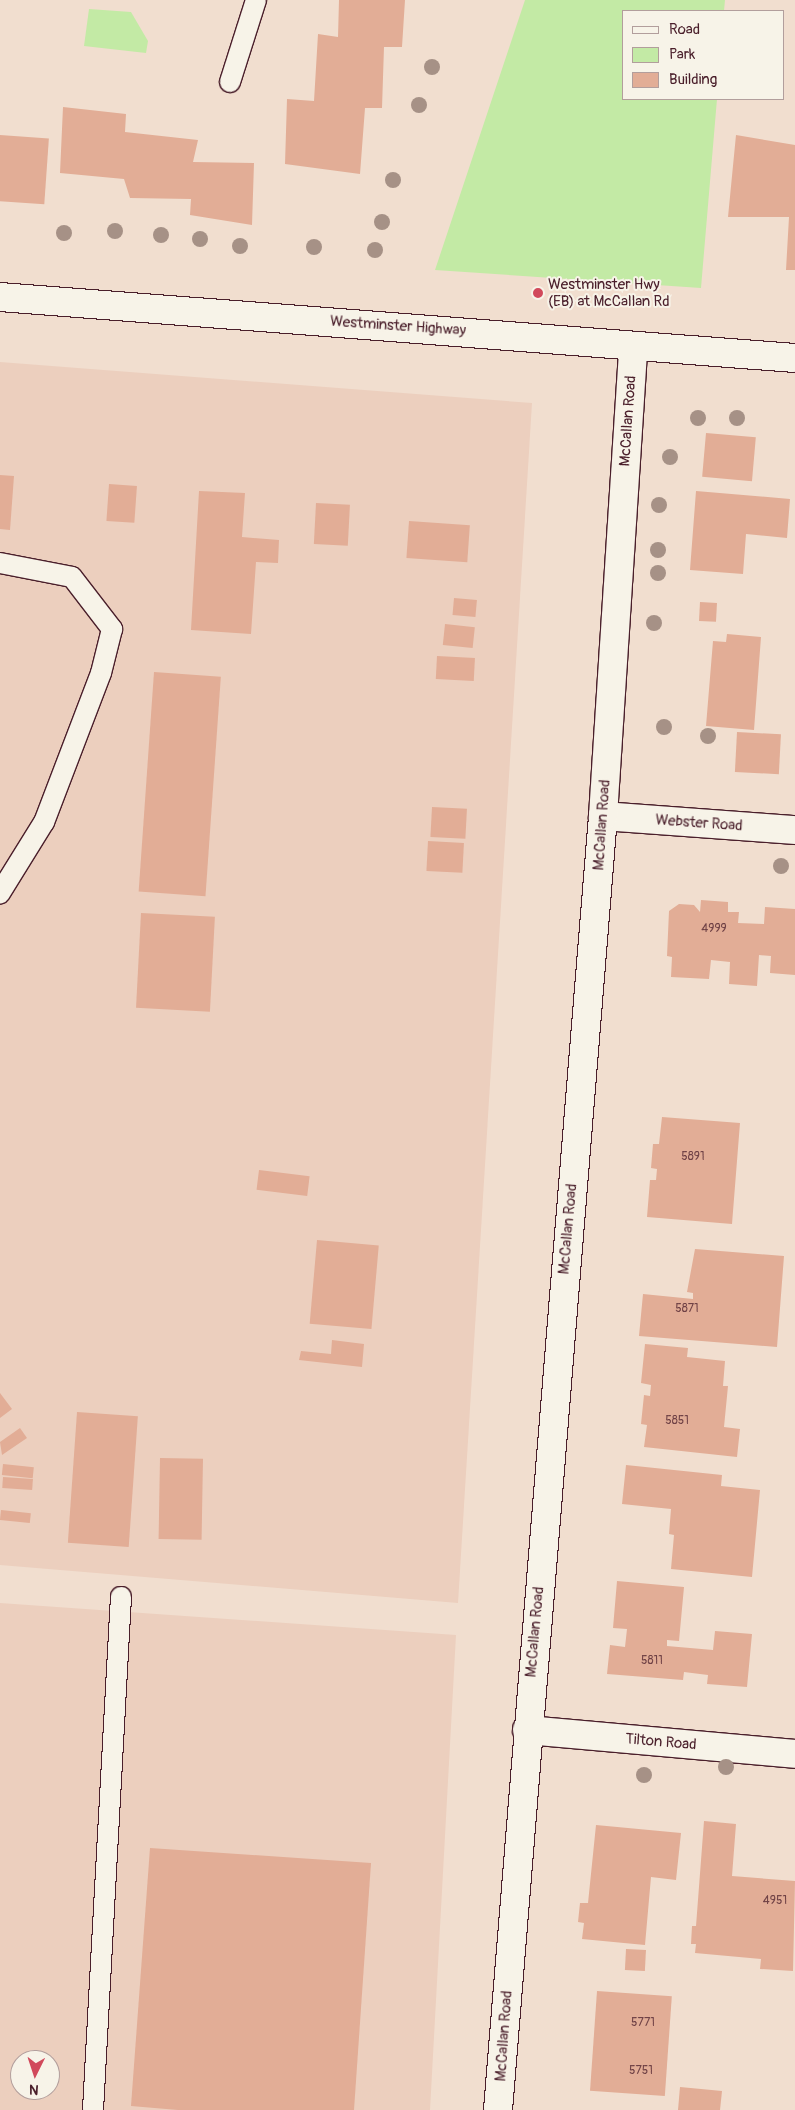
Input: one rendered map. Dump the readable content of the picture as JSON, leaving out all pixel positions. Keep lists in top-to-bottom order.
{
  "streets": {
    "street": [
      "Westminster Highway",
      "McCallan Road",
      "Webster Road",
      "Tilton Road"
    ]
  },
  "crossings": [
    ["Westminster Highway", "McCallan Road"],
    ["McCallan Road", "Webster Road"],
    ["McCallan Road", "Tilton Road"]
  ],
  "places": ["Westminster Hwy (EB) at McCallan Rd"],
  "house_numbers": [
    "4999",
    "5891",
    "5871",
    "5851",
    "5811",
    "4951",
    "5771",
    "5751"
  ],
  "legend": ["Road", "Park", "Building"],
  "north": "bottom"
}
